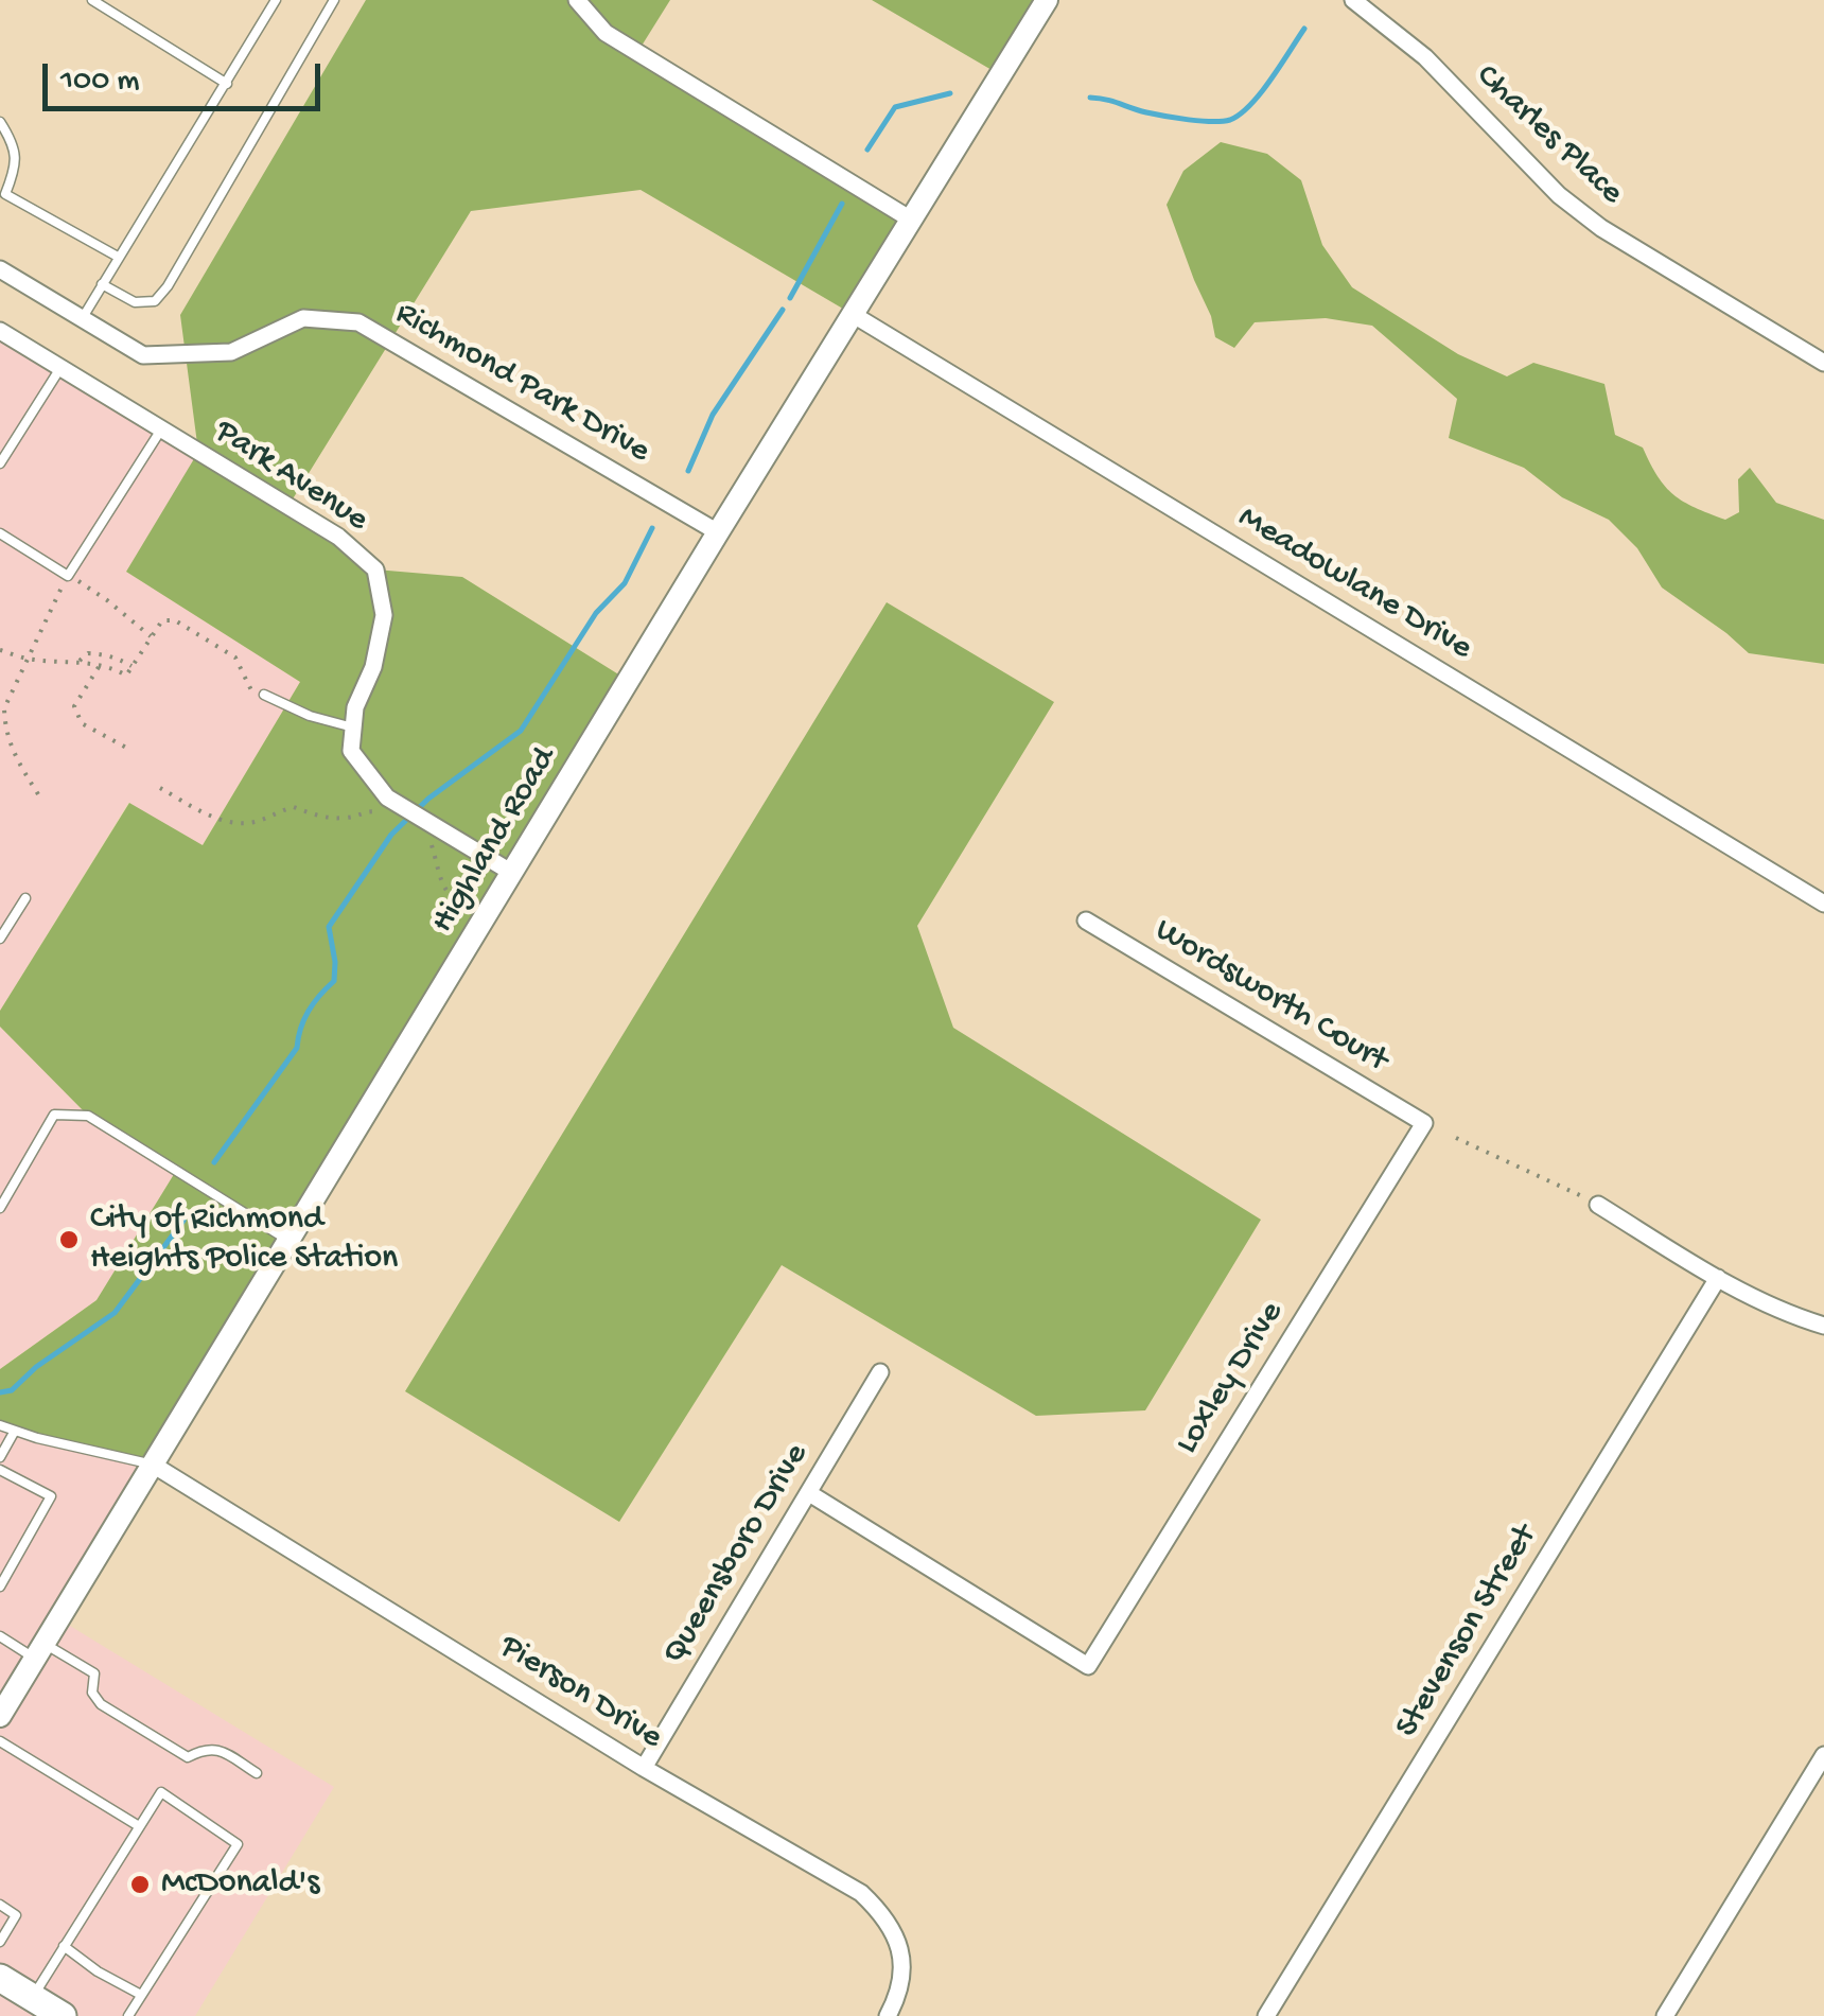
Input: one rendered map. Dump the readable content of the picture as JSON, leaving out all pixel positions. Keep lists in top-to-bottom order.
{
  "streets": {
    "street": [
      "Charles Place",
      "Richmond Park Drive",
      "Park Avenue",
      "Meadowlane Drive",
      "Highland Road",
      "Wordsworth Court",
      "Loxley Drive",
      "Queensboro Drive",
      "Stevenson Street",
      "Pierson Drive"
    ]
  },
  "crossings": [
    ["Richmond Park Drive", "Highland Road"],
    ["Meadowlane Drive", "Highland Road"],
    ["Highland Road", "Pierson Drive"],
    ["Wordsworth Court", "Loxley Drive"],
    ["Loxley Drive", "Queensboro Drive"],
    ["Queensboro Drive", "Pierson Drive"]
  ],
  "places": ["City of Richmond Heights Police Station", "McDonald's"],
  "scale_bar": "100 m"
}
